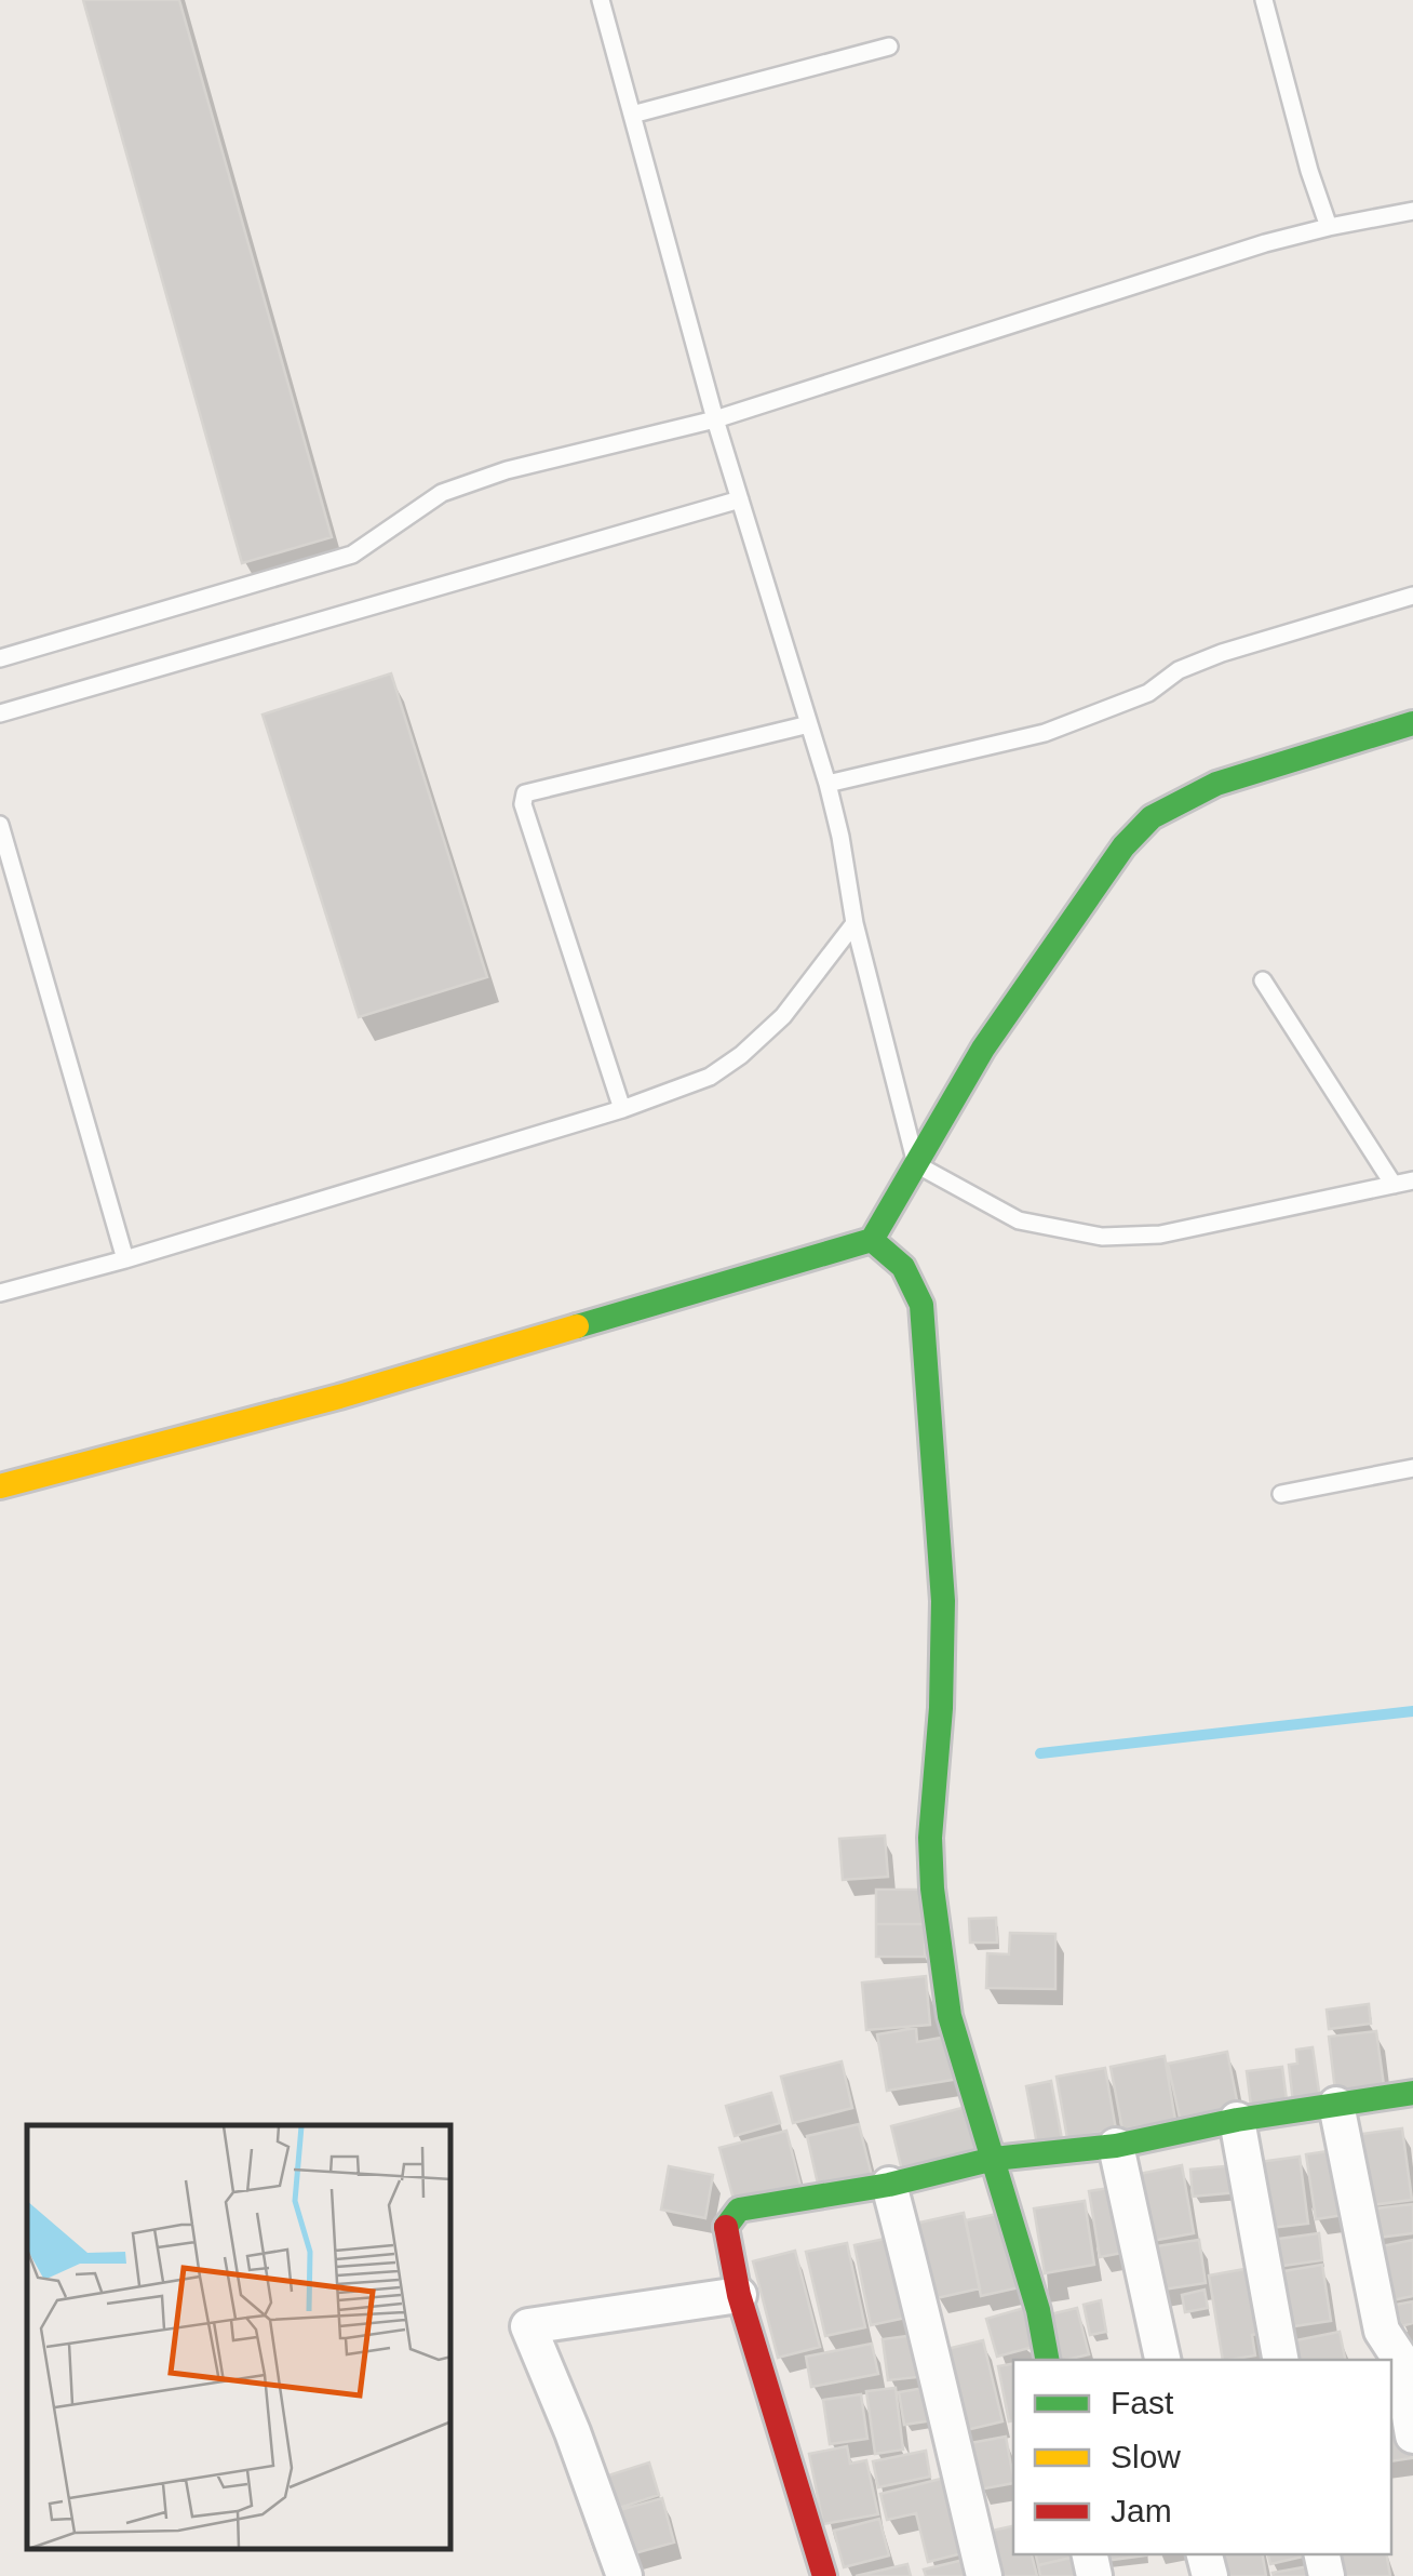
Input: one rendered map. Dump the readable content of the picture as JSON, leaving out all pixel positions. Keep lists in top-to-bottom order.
{
  "legend": ["Fast", "Slow", "Jam"]
}
